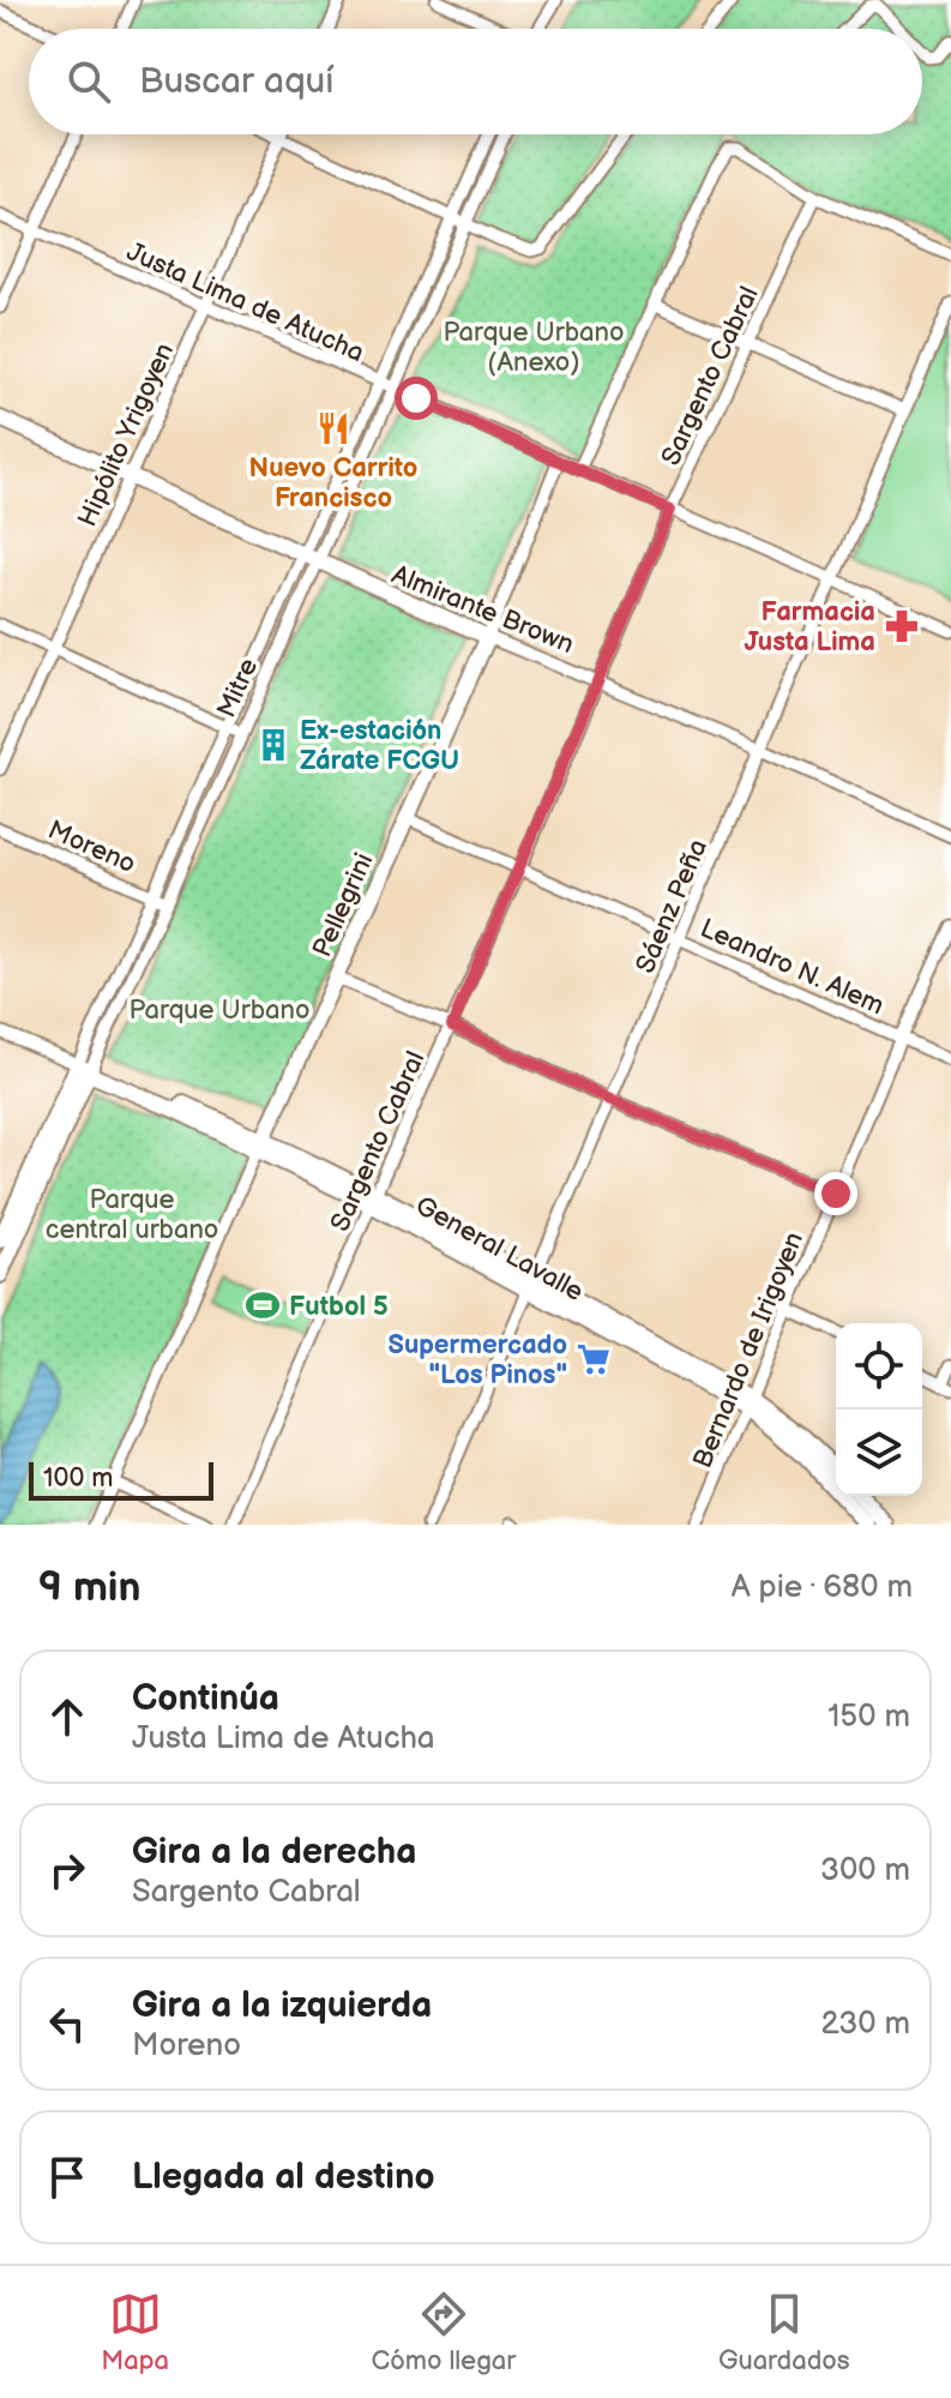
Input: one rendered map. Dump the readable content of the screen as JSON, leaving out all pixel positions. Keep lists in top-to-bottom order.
{
  "streets": {
    "main road": [
      "Almirante Brown",
      "Mitre",
      "Pellegrini",
      "General Lavalle"
    ],
    "street": [
      "Justa Lima de Atucha",
      "Sargento Cabral",
      "Hipólito Yrigoyen",
      "Moreno",
      "Sáenz Peña",
      "Leandro N. Alem",
      "Bernardo de Irigoyen"
    ]
  },
  "crossings": [
    ["Justa Lima de Atucha", "Sargento Cabral"],
    ["Justa Lima de Atucha", "Hipólito Yrigoyen"],
    ["Justa Lima de Atucha", "Mitre"],
    ["Justa Lima de Atucha", "Pellegrini"],
    ["Justa Lima de Atucha", "Sáenz Peña"],
    ["Sargento Cabral", "Almirante Brown"],
    ["Sargento Cabral", "Leandro N. Alem"],
    ["Sargento Cabral", "General Lavalle"],
    ["Hipólito Yrigoyen", "Almirante Brown"],
    ["Almirante Brown", "Mitre"],
    ["Almirante Brown", "Pellegrini"],
    ["Almirante Brown", "Sáenz Peña"],
    ["Mitre", "Moreno"],
    ["Mitre", "General Lavalle"],
    ["Pellegrini", "Leandro N. Alem"],
    ["Pellegrini", "General Lavalle"],
    ["Sáenz Peña", "Leandro N. Alem"],
    ["Sáenz Peña", "General Lavalle"],
    ["Leandro N. Alem", "Bernardo de Irigoyen"],
    ["General Lavalle", "Bernardo de Irigoyen"]
  ],
  "parks": ["Parque Urbano (Anexo)", "Parque Urbano", "Parque central urbano"],
  "places": {
    "restaurant": ["Nuevo Carrito Francisco"],
    "pharmacy": ["Farmacia Justa Lima"],
    "building": ["Ex-estación Zárate FCGU"],
    "sports": ["Futbol 5"],
    "supermarket": ["Supermercado \"Los Pinos\""]
  },
  "scale_bar": "100 m",
  "page": {
    "search": "Buscar aquí",
    "scale": "100 m",
    "heading": ["9 min", "A pie · 680 m"],
    "list": [
      ["Continúa", "Justa Lima de Atucha", "150 m"],
      ["Gira a la derecha", "Sargento Cabral", "300 m"],
      ["Gira a la izquierda", "Moreno", "230 m"],
      "Llegada al destino"
    ],
    "nav": ["Mapa", "Cómo llegar", "Guardados"]
  }
}
